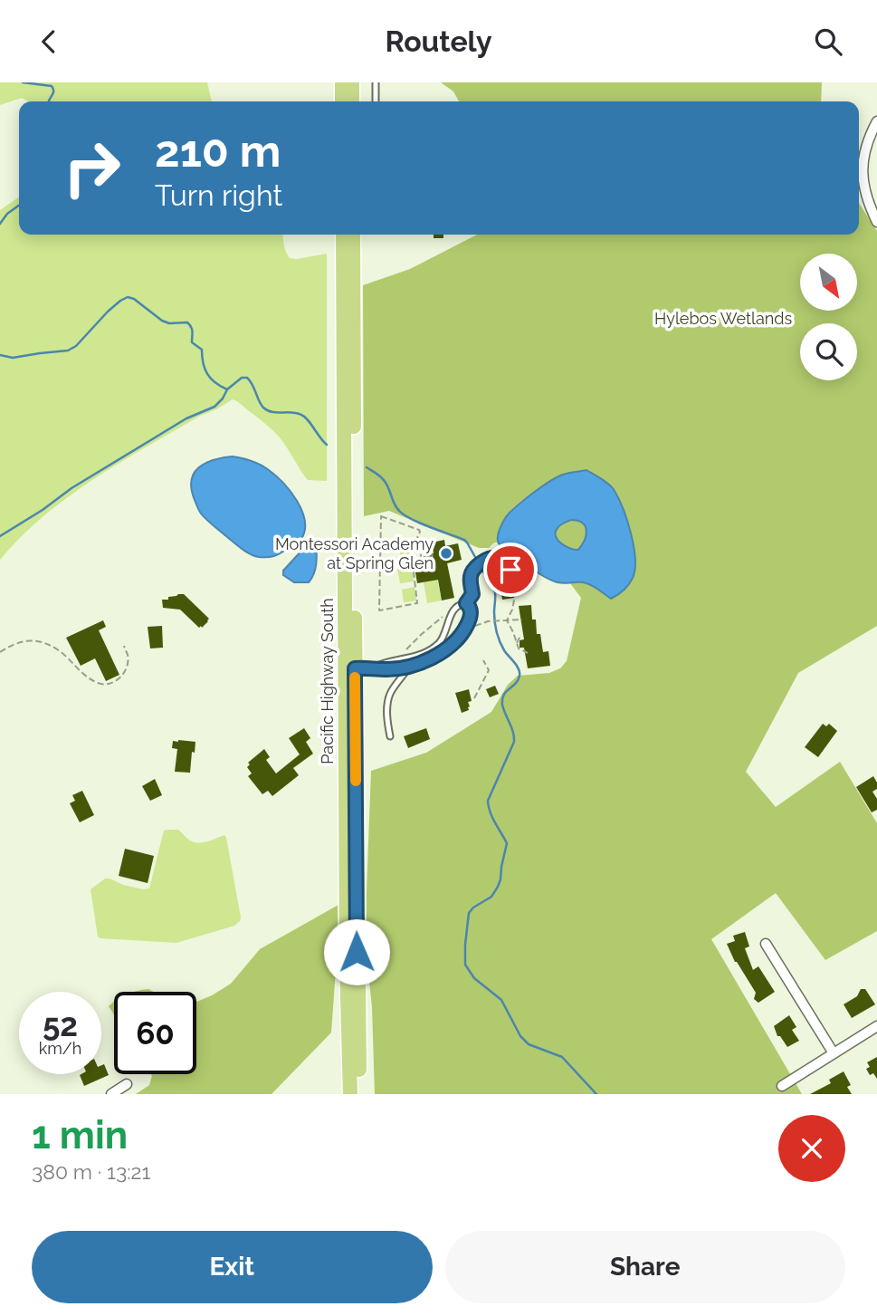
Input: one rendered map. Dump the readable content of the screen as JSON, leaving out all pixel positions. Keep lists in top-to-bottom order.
{
  "streets": {
    "main road": ["Pacific Highway South"]
  },
  "parks": ["Hylebos Wetlands"],
  "places": ["Montessori Academy at Spring Glen"],
  "north": "bottom right",
  "page": {
    "header": "Routely",
    "turn": ["210 m", "Turn right"],
    "speed": "52 km/h",
    "limit": "60",
    "heading": ["1 min", "380 m · 13:21"],
    "buttons": ["Exit", "Share"]
  }
}
